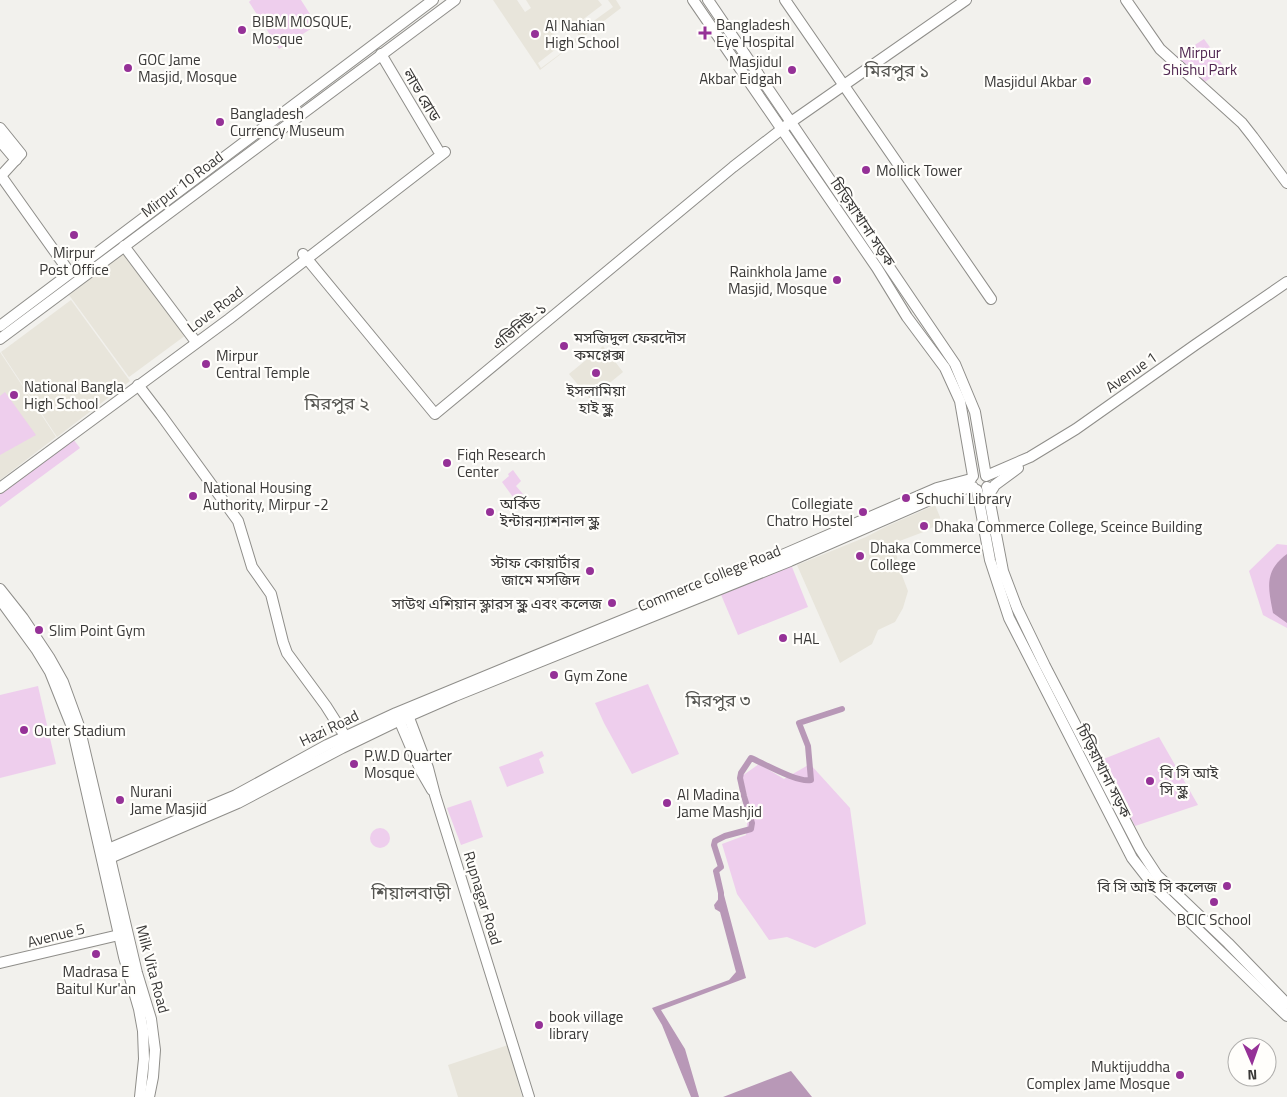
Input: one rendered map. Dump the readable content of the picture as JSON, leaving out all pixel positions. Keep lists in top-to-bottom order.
{
  "streets": {
    "street": [
      "লাভ রোড",
      "Mirpur 10 Road",
      "চিড়িয়াখানা সড়ক",
      "Love Road",
      "এভিনিউ-১",
      "Avenue 1",
      "Commerce College Road",
      "Hazi Road",
      "Rupnagar Road",
      "Avenue 5",
      "Milk Vita Road"
    ]
  },
  "crossings": [
    ["লাভ রোড", "Mirpur 10 Road"],
    ["লাভ রোড", "Love Road"],
    ["চিড়িয়াখানা সড়ক", "এভিনিউ-১"],
    ["চিড়িয়াখানা সড়ক", "Avenue 1"],
    ["চিড়িয়াখানা সড়ক", "Commerce College Road"],
    ["Love Road", "এভিনিউ-১"],
    ["Avenue 1", "Commerce College Road"],
    ["Commerce College Road", "Hazi Road"],
    ["Commerce College Road", "Rupnagar Road"],
    ["Hazi Road", "Rupnagar Road"],
    ["Hazi Road", "Milk Vita Road"],
    ["Avenue 5", "Milk Vita Road"]
  ],
  "districts": [
    "মিরপুর ১",
    "মিরপুর ২",
    "মিরপুর ৩",
    "শিয়ালবাড়ী"
  ],
  "parks": ["Mirpur Shishu Park"],
  "places": {
    "other": [
      "BIBM MOSQUE, Mosque",
      "Al Nahian High School",
      "GOC Jame Masjid, Mosque",
      "Masjidul Akbar Eidgah",
      "Masjidul Akbar",
      "Bangladesh Currency Museum",
      "Mollick Tower",
      "Mirpur Post Office",
      "Rainkhola Jame Masjid, Mosque",
      "মসজিদুল ফেরদৌস কমপ্লেক্স",
      "Mirpur Central Temple",
      "ইসলামিয়া হাই স্কুল",
      "National Bangla High School",
      "Fiqh Research Center",
      "National Housing Authority, Mirpur -2",
      "Schuchi Library",
      "অর্কিড ইন্টারন্যাশনাল স্কুল",
      "Collegiate Chatro Hostel",
      "Dhaka Commerce College, Sceince Building",
      "Dhaka Commerce College",
      "স্টাফ কোয়ার্টার জামে মসজিদ",
      "সাউথ এশিয়ান স্কলারস স্কুল এবং কলেজ",
      "Slim Point Gym",
      "HAL",
      "Gym Zone",
      "Outer Stadium",
      "P.W.D Quarter Mosque",
      "বি সি আই সি স্কুল",
      "Nurani Jame Masjid",
      "Al Madina Jame Mashjid",
      "বি সি আই সি কলেজ",
      "BCIC School",
      "Madrasa E Baitul Kur'an",
      "book village library",
      "Muktijuddha Complex Jame Mosque"
    ],
    "health": ["Bangladesh Eye Hospital"]
  },
  "north": "bottom"
}
